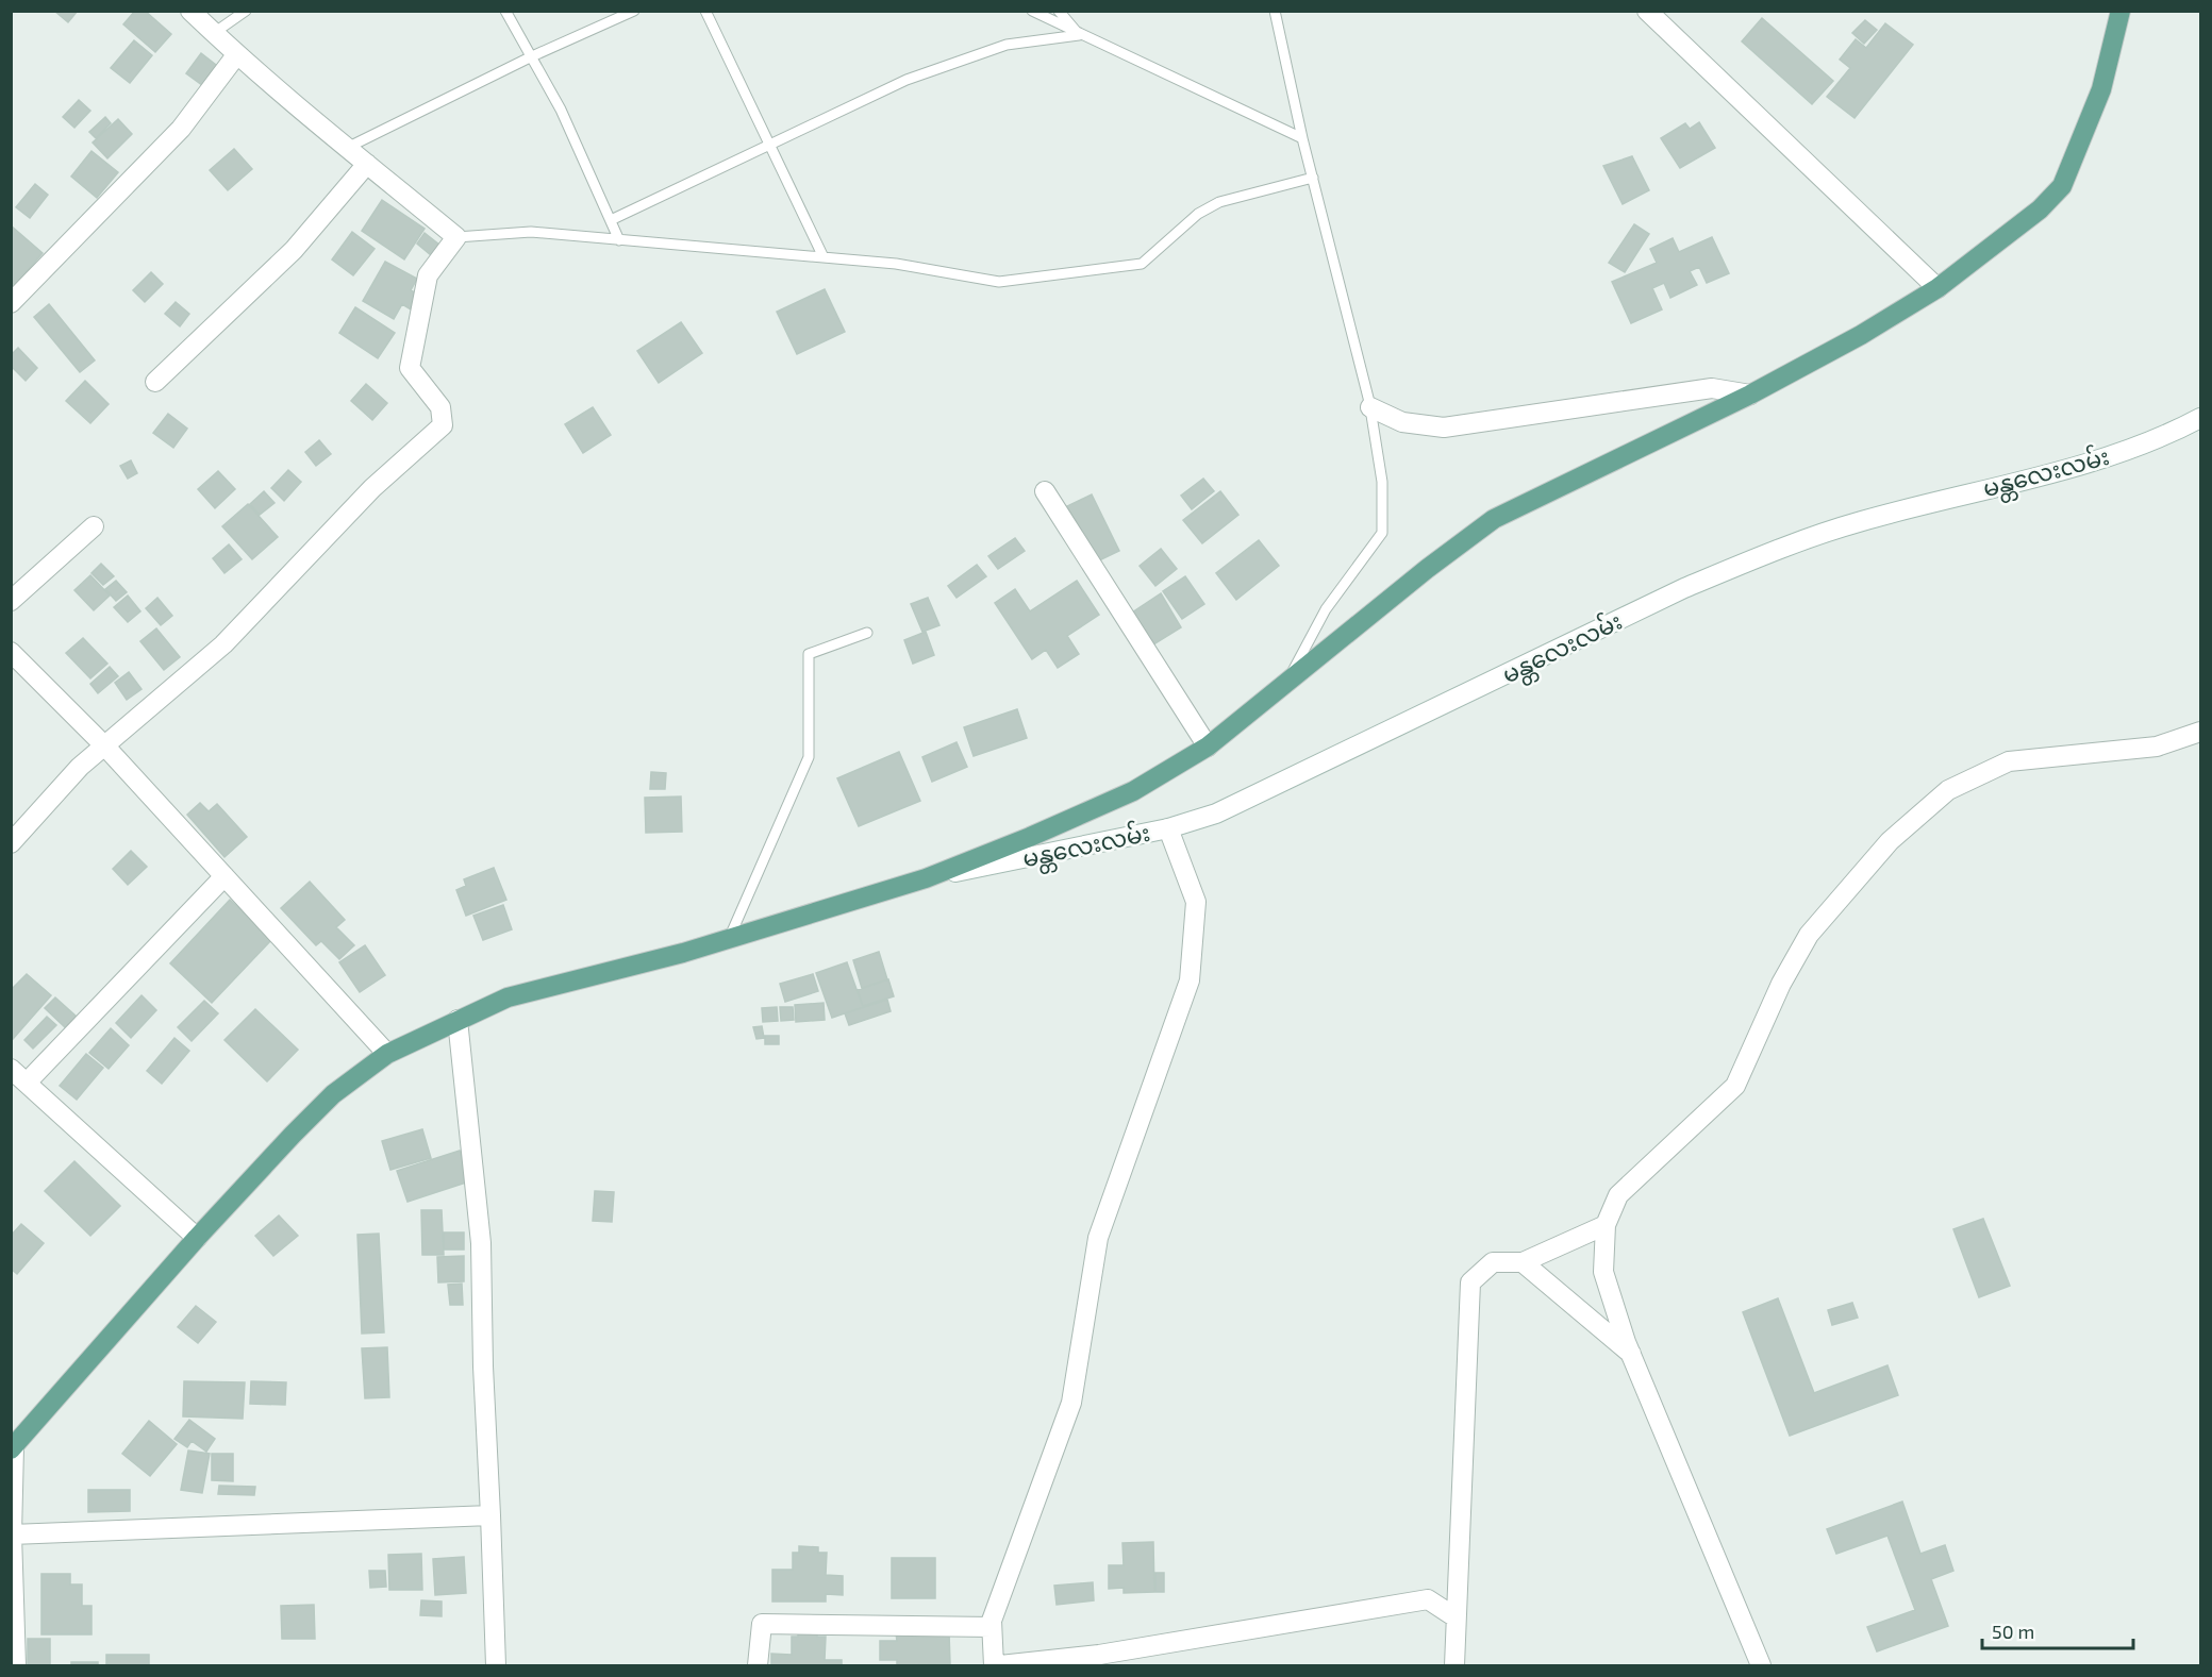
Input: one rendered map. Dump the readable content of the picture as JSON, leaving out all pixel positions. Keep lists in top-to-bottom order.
{
  "streets": {
    "street": ["မန္တလေးလမ်း"]
  },
  "scale_bar": "50 m"
}
